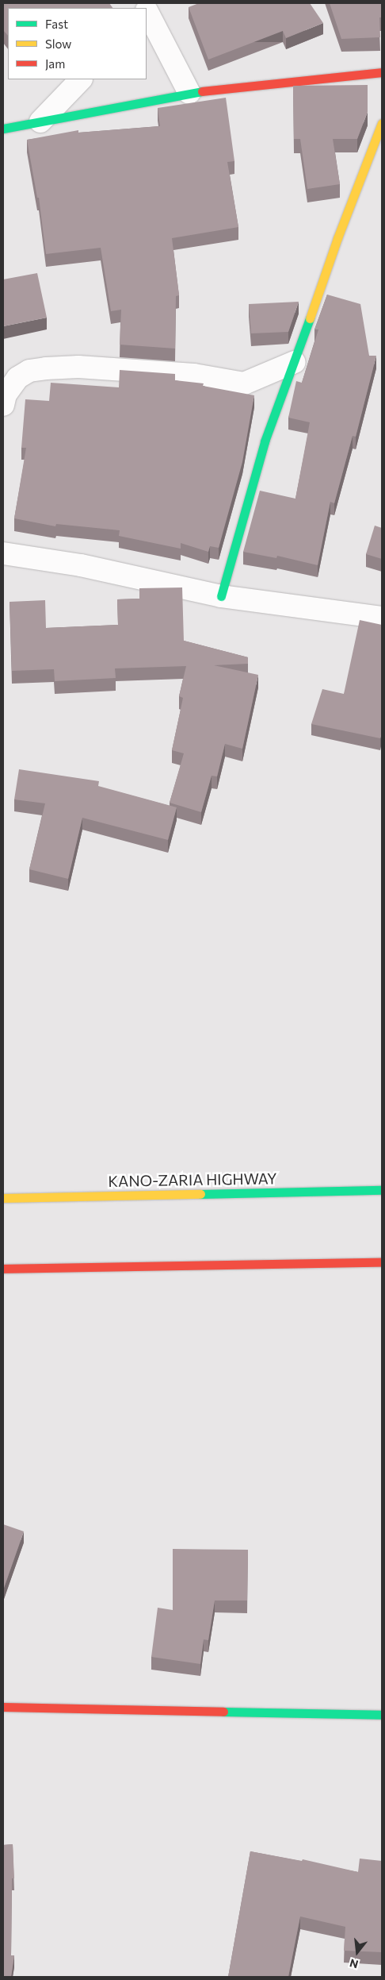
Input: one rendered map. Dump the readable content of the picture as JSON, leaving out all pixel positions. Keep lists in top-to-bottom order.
{
  "streets": {
    "main road": ["KANO-ZARIA HIGHWAY"]
  },
  "legend": ["Fast", "Slow", "Jam"],
  "north": "bottom"
}
